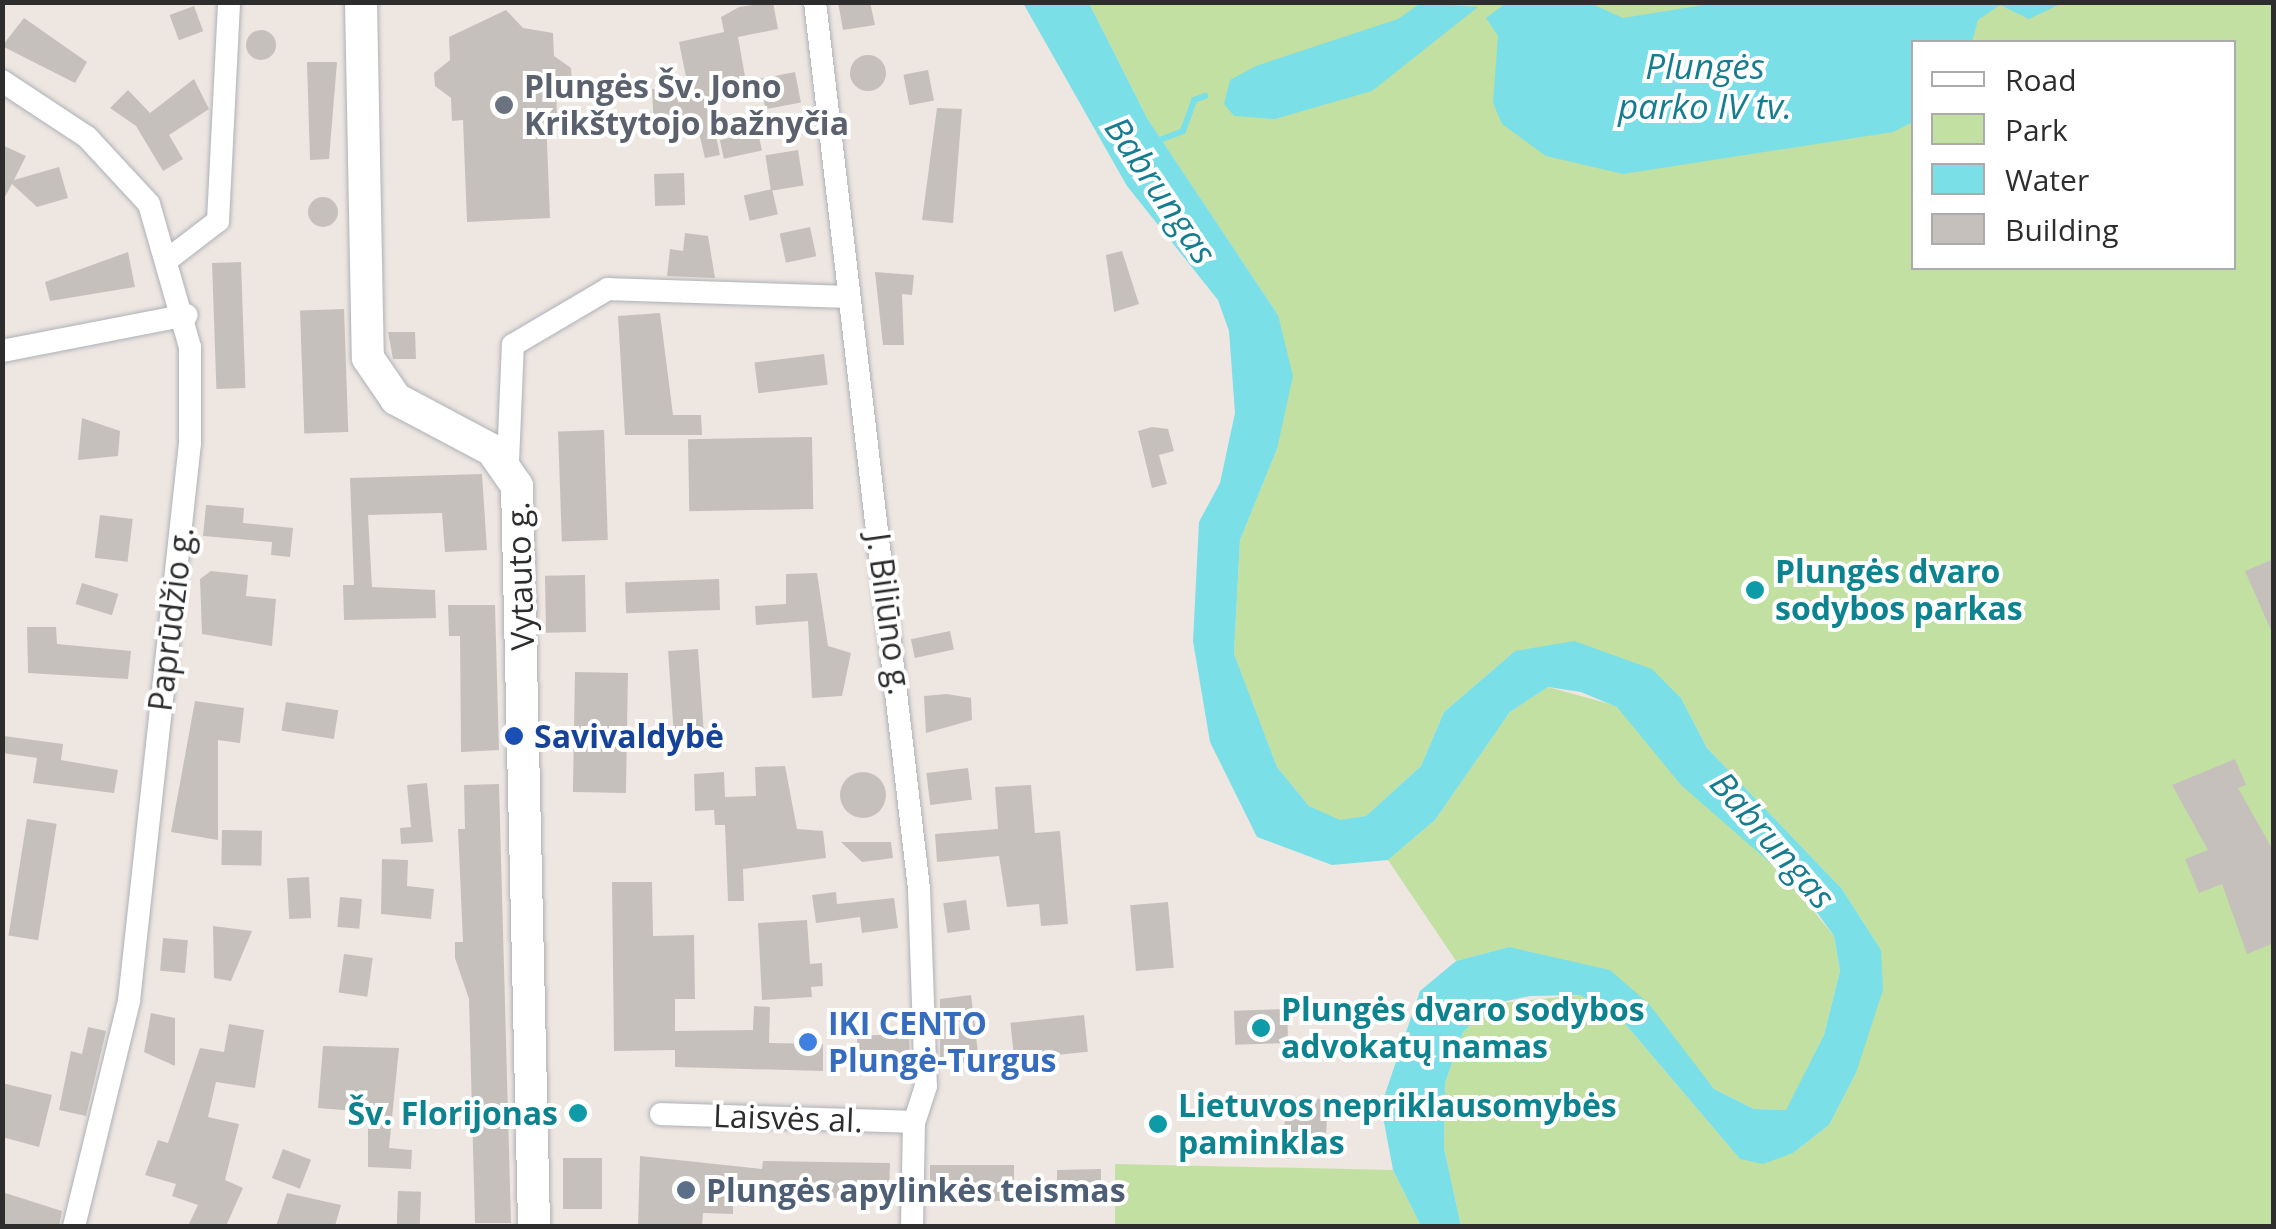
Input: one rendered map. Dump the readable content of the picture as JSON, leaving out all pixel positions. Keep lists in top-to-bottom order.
{
  "streets": {
    "main road": ["Vytauto g."],
    "street": ["J. Biliūno g.", "Paprūdžio g.", "Laisvės al."]
  },
  "crossings": [
    ["J. Biliūno g.", "Laisvės al."]
  ],
  "water": ["Plungės parko IV tv.", "Babrungas"],
  "places": [
    "Plungės Šv. Jono Krikštytojo bažnyčia",
    "Plungės dvaro sodybos parkas",
    "Savivaldybė",
    "Plungės dvaro sodybos advokatų namas",
    "IKI CENTO Plungė-Turgus",
    "Šv. Florijonas",
    "Lietuvos nepriklausomybės paminklas",
    "Plungės apylinkės teismas"
  ],
  "legend": [
    "Road",
    "Park",
    "Water",
    "Building"
  ]
}
